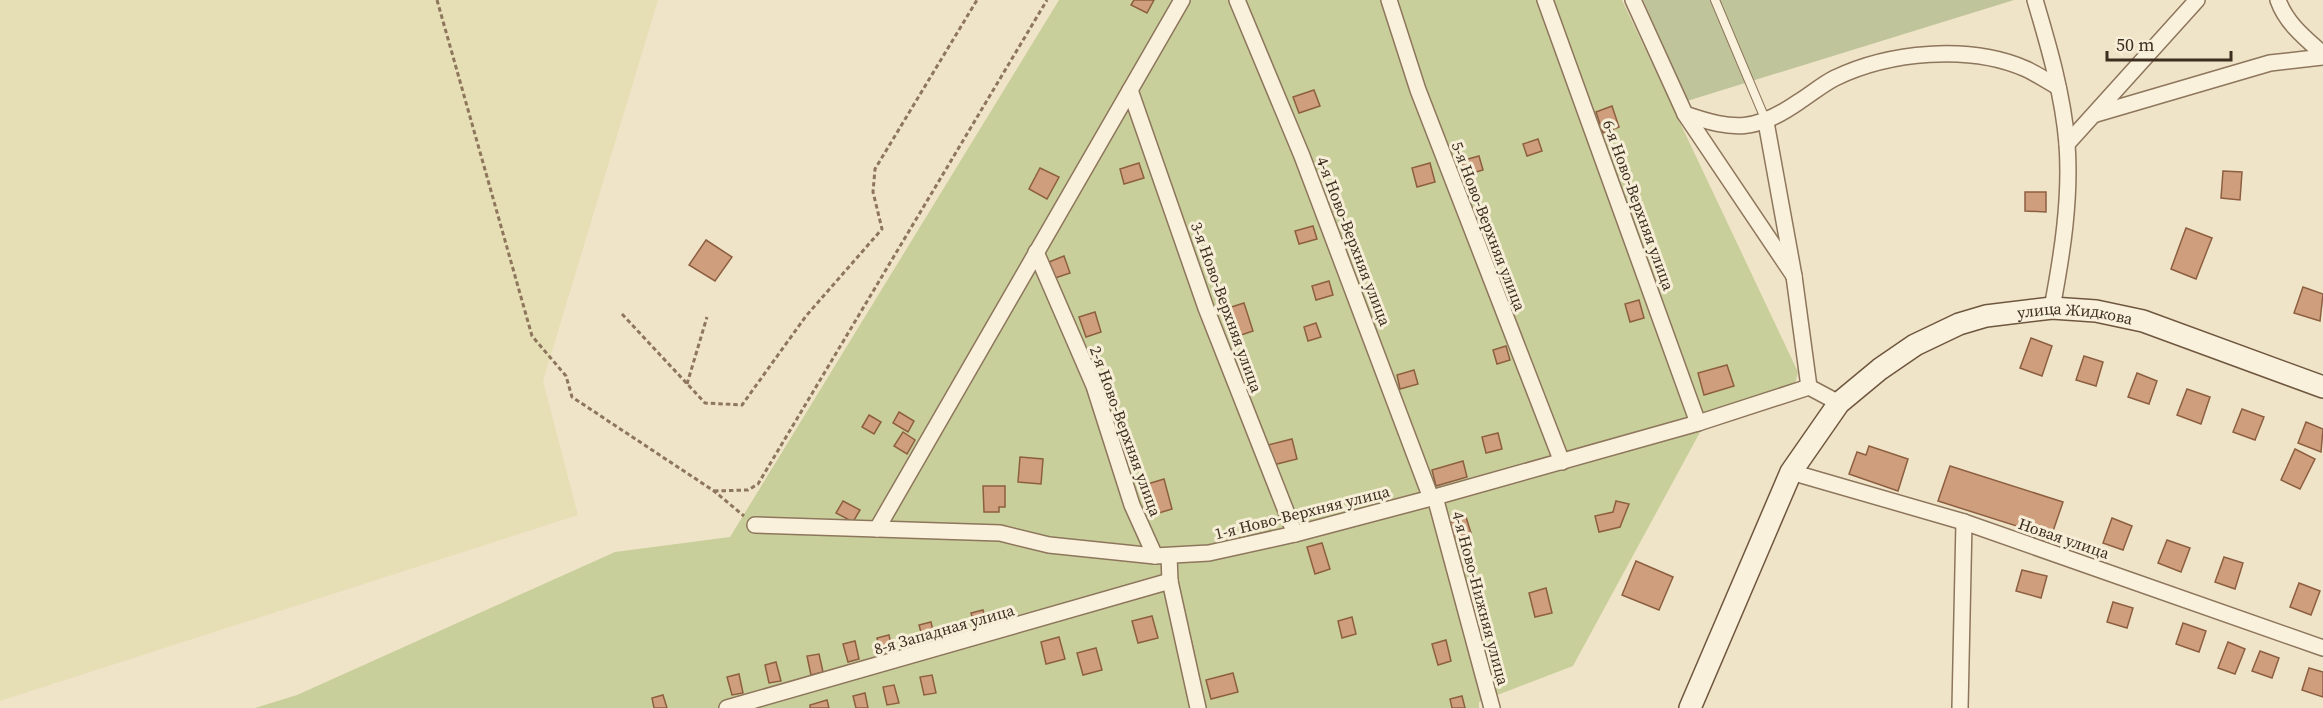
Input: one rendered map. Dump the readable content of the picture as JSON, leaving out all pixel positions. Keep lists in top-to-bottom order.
{
  "streets": {
    "main road": ["улица Жидкова"],
    "street": [
      "6-я Ново-Верхняя улица",
      "5-я Ново-Верхняя улица",
      "4-я Ново-Верхняя улица",
      "3-я Ново-Верхняя улица",
      "2-я Ново-Верхняя улица",
      "1-я Ново-Верхняя улица",
      "Новая улица",
      "4-я Ново-Нижняя улица",
      "8-я Западная улица"
    ]
  },
  "crossings": [
    ["6-я Ново-Верхняя улица", "1-я Ново-Верхняя улица"],
    ["5-я Ново-Верхняя улица", "1-я Ново-Верхняя улица"],
    ["4-я Ново-Верхняя улица", "1-я Ново-Верхняя улица"],
    ["4-я Ново-Верхняя улица", "4-я Ново-Нижняя улица"],
    ["3-я Ново-Верхняя улица", "1-я Ново-Верхняя улица"],
    ["улица Жидкова", "Новая улица"],
    ["2-я Ново-Верхняя улица", "1-я Ново-Верхняя улица"],
    ["1-я Ново-Верхняя улица", "4-я Ново-Нижняя улица"]
  ],
  "scale_bar": "50 m"
}
